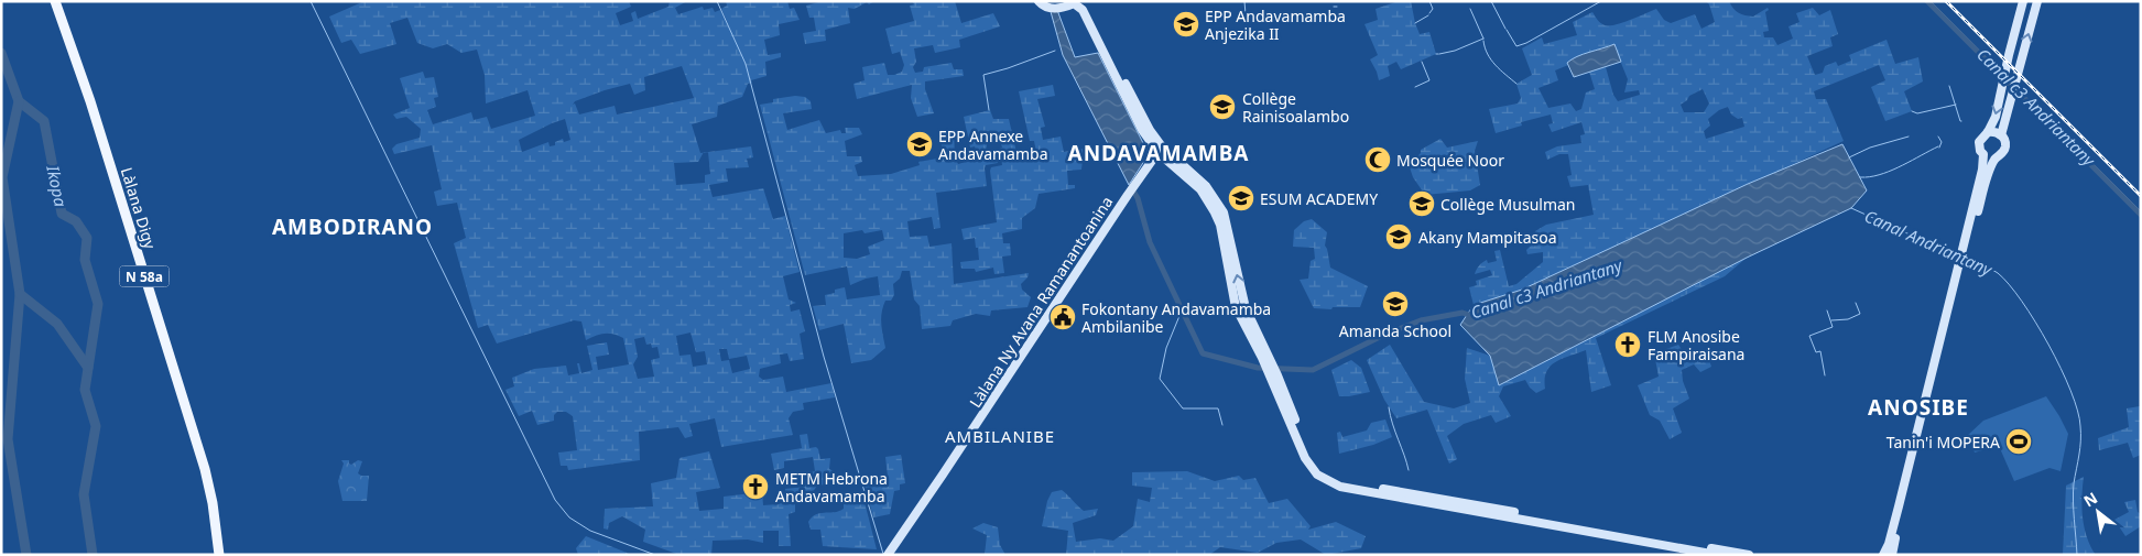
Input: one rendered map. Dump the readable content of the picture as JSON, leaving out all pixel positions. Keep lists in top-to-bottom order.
{
  "streets": {
    "main road": ["Làlana Digy", "N 58a"],
    "street": ["Làlana Ny Avana Ramanantoanina"]
  },
  "districts": [
    "ANDAVAMAMBA",
    "AMBODIRANO",
    "ANOSIBE",
    "AMBILANIBE"
  ],
  "water": ["Canal c3 Andriantany", "Ikopa", "Canal Andriantany"],
  "places": {
    "school or university": [
      "EPP Andavamamba Anjezika II",
      "Collège Rainisoalambo",
      "EPP Annexe Andavamamba",
      "ESUM ACADEMY",
      "Collège Musulman",
      "Akany Mampitasoa",
      "Amanda School"
    ],
    "mosque": ["Mosquée Noor"],
    "public building": ["Fokontany Andavamamba Ambilanibe"],
    "church": ["FLM Anosibe Fampiraisana", "METM Hebrona Andavamamba"],
    "sports": ["Tanin'i MOPERA"]
  },
  "north": "top left"
}
